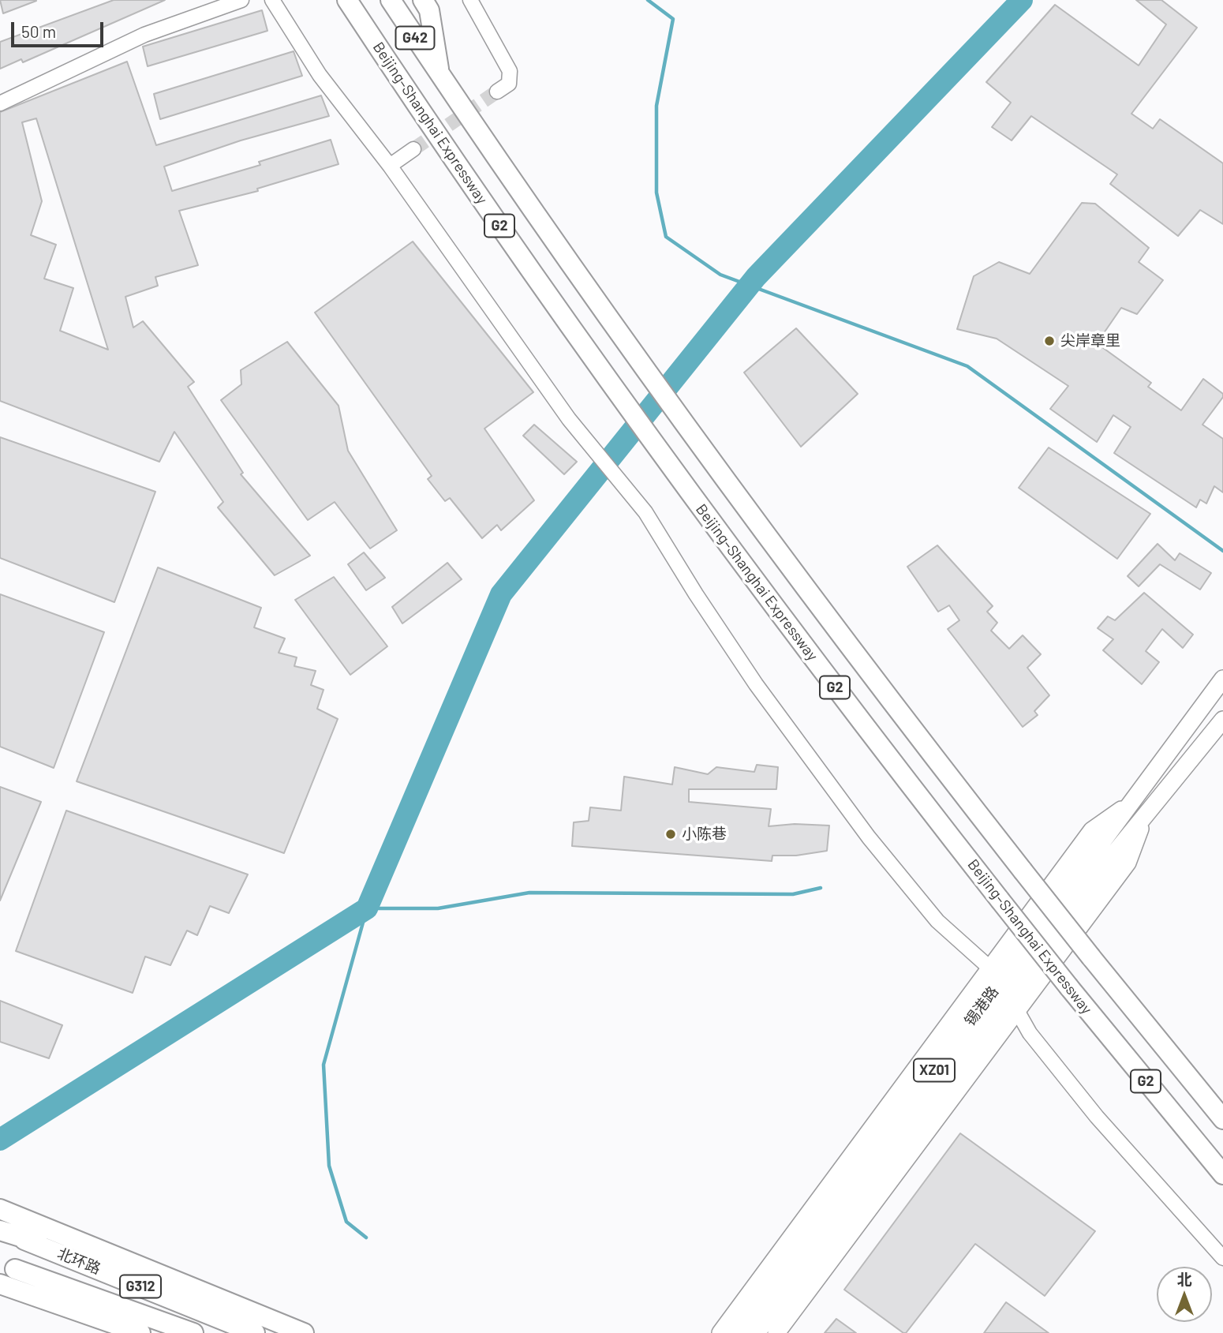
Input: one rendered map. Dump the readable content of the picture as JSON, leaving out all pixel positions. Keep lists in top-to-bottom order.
{
  "streets": {
    "highway": [
      "G42",
      "Beijing–Shanghai Expressway",
      "G2",
      "北环路",
      "G312"
    ],
    "main road": ["锡港路", "XZ01"]
  },
  "crossings": [
    ["G42", "G2"],
    ["北环路", "G312"]
  ],
  "places": ["尖岸章里", "小陈巷"],
  "scale_bar": "50 m",
  "north": "top"
}
